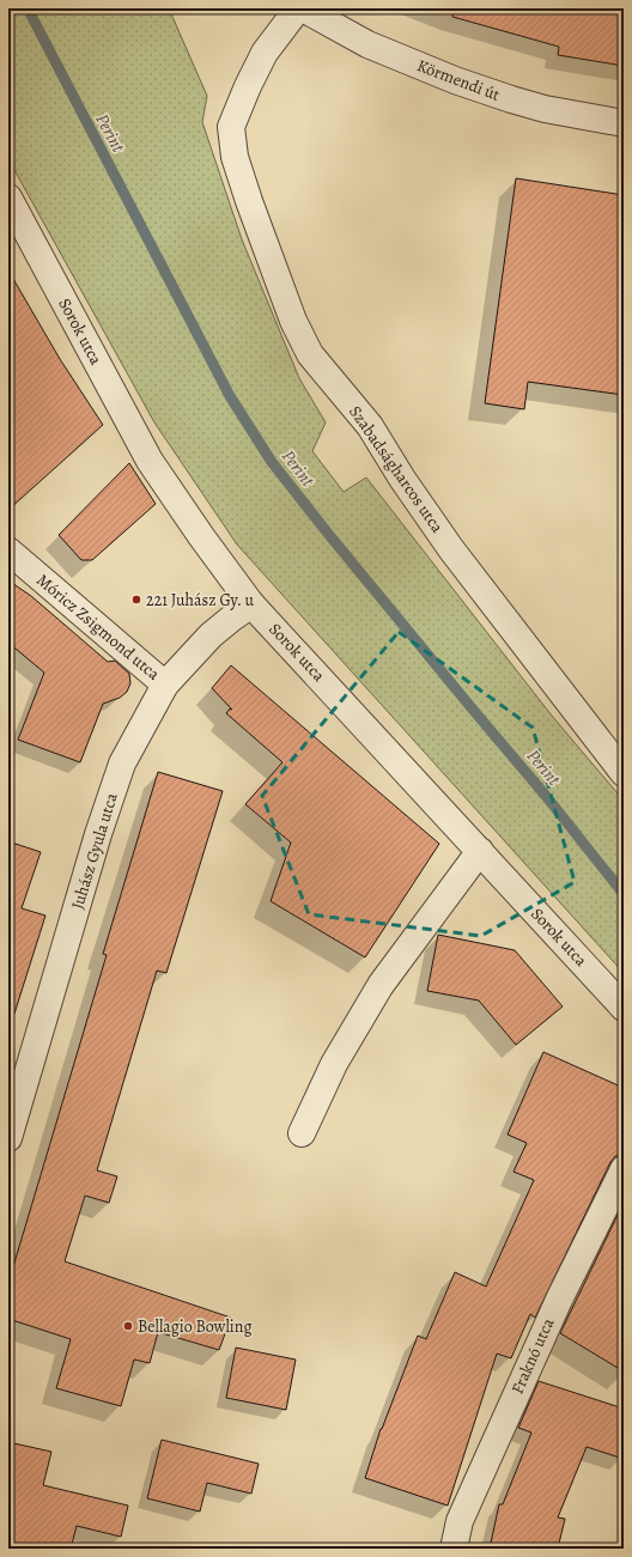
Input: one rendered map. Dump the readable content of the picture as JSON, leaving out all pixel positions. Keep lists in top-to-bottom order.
{
  "streets": {
    "street": [
      "Körmendi út",
      "Sorok utca",
      "Szabadságharcos utca",
      "Móricz Zsigmond utca",
      "Juhász Gyula utca",
      "Fraknó utca"
    ]
  },
  "crossings": [
    ["Sorok utca", "Juhász Gyula utca"],
    ["Móricz Zsigmond utca", "Juhász Gyula utca"]
  ],
  "water": ["Perint"],
  "places": ["221 Juhász Gy. u", "Bellagio Bowling"]
}
